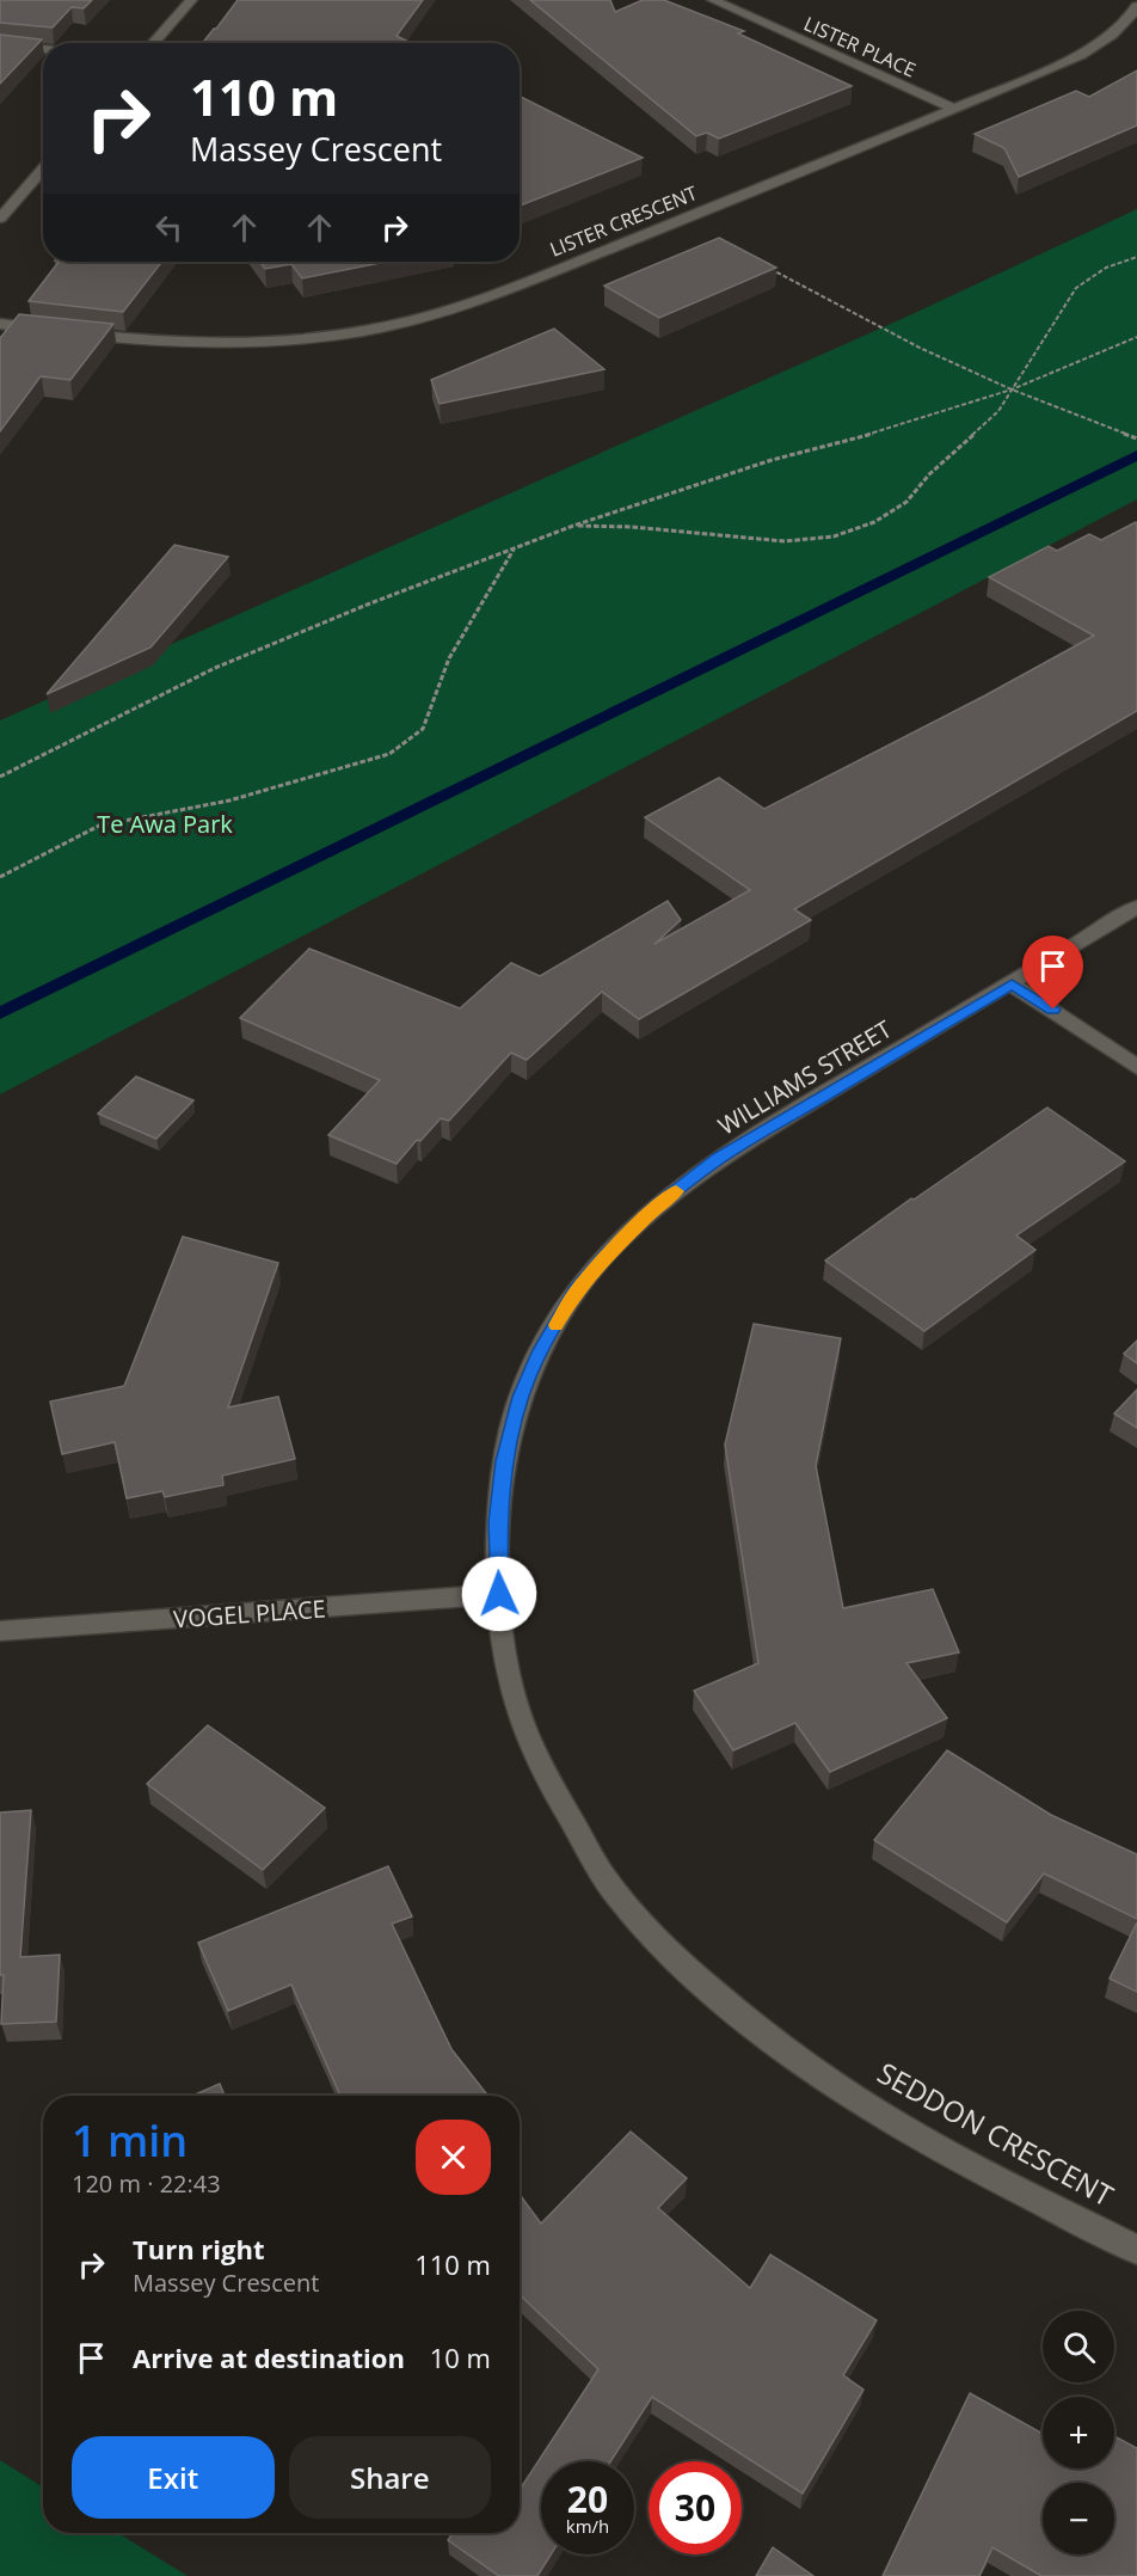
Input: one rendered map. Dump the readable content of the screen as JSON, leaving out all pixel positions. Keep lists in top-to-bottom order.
{
  "streets": {
    "street": [
      "LISTER PLACE",
      "LISTER CRESCENT",
      "WILLIAMS STREET",
      "VOGEL PLACE",
      "SEDDON CRESCENT"
    ]
  },
  "crossings": [
    ["LISTER PLACE", "LISTER CRESCENT"],
    ["WILLIAMS STREET", "VOGEL PLACE"],
    ["WILLIAMS STREET", "SEDDON CRESCENT"],
    ["VOGEL PLACE", "SEDDON CRESCENT"]
  ],
  "parks": ["Te Awa Park"],
  "page": {
    "turn": ["110 m", "Massey Crescent"],
    "heading": ["1 min", "120 m · 22:43"],
    "list": [
      {
        "name": "Turn right",
        "note": "Massey Crescent",
        "value": "110 m"
      },
      {
        "name": "Arrive at destination",
        "value": "10 m"
      }
    ],
    "map_buttons": ["+", "−"],
    "buttons": ["Exit", "Share"],
    "speed": "20 km/h",
    "limit": "30"
  }
}
